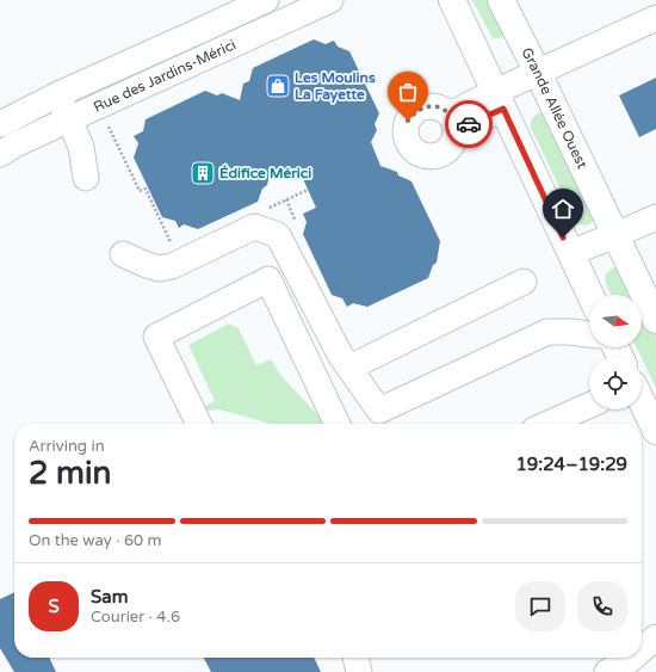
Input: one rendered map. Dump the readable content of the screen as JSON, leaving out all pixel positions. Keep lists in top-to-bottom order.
{
  "streets": {
    "main road": ["Grande Allée Ouest"],
    "street": ["Rue des Jardins-Mérici"]
  },
  "places": {
    "shop": ["Les Moulins La Fayette"],
    "building": ["Édifice Mérici"]
  },
  "north": "right",
  "page": {
    "heading": ["2 min", "Arriving in", "19:24–19:29"],
    "panel": ["Sam", "Courier · 4.6"],
    "bar": "On the way · 60 m",
    "round": "S"
  }
}
